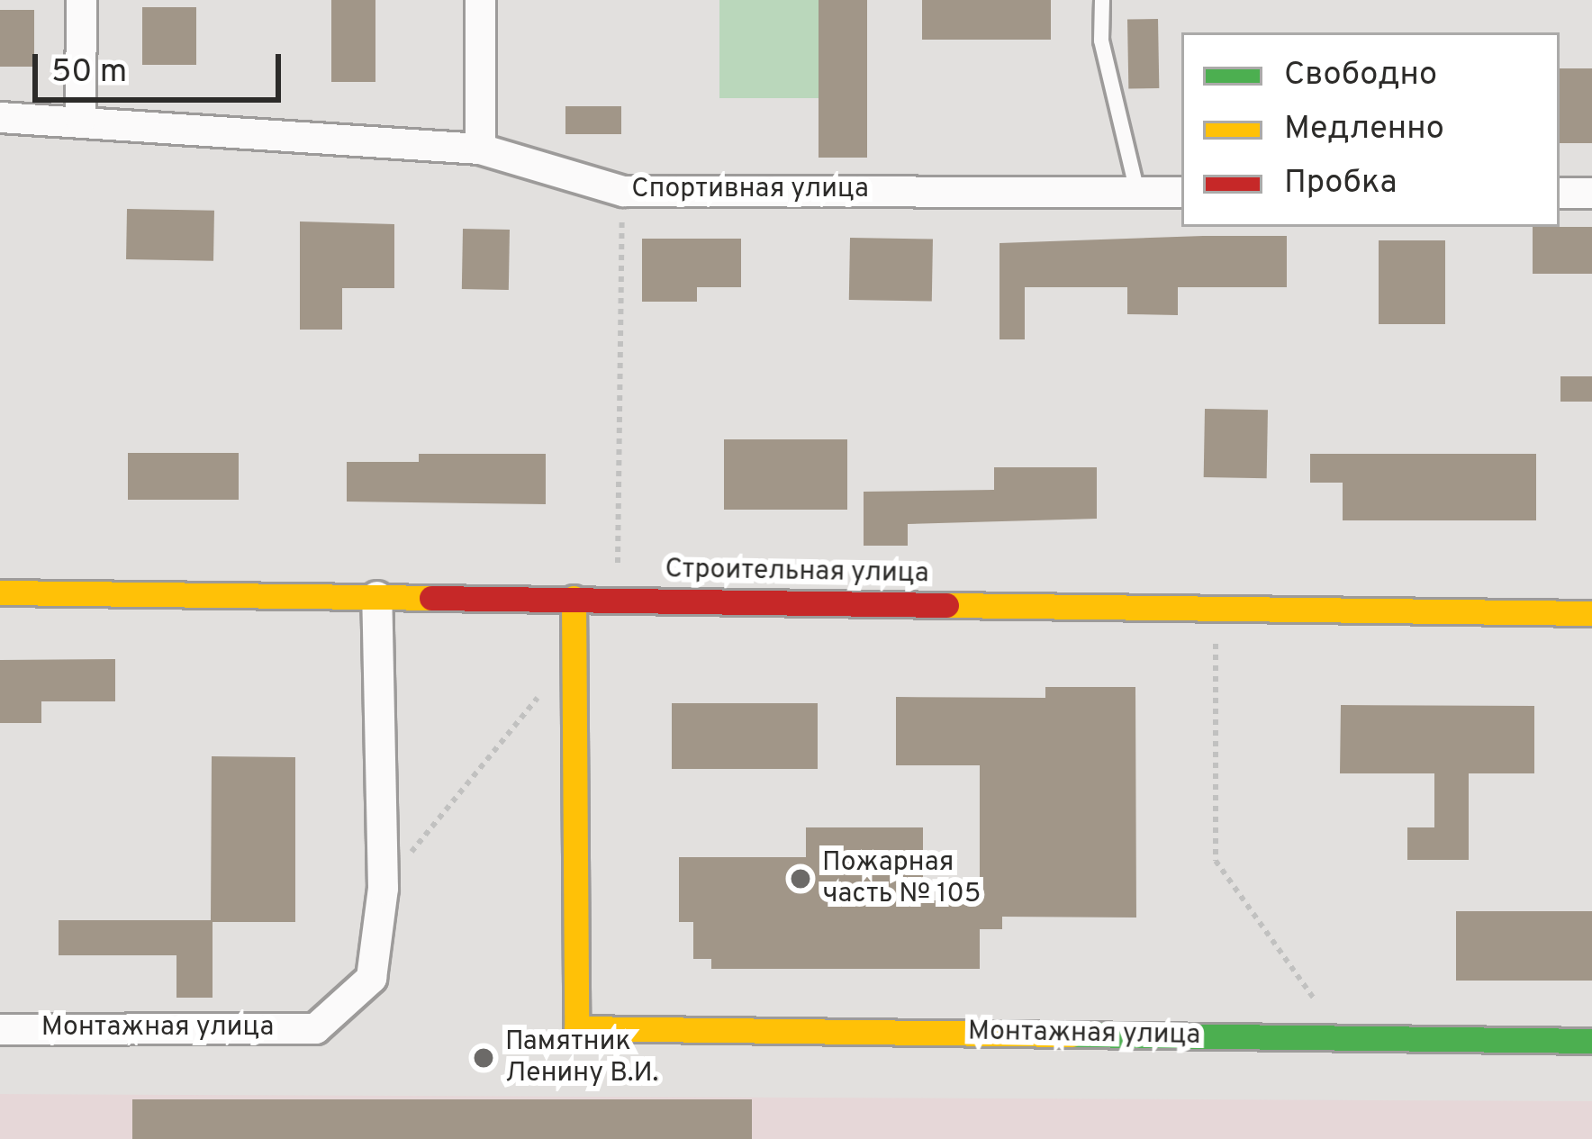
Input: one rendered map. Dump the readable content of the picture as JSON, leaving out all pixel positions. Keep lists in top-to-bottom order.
{
  "streets": {
    "street": ["Спортивная улица", "Строительная улица", "Монтажная улица"]
  },
  "places": ["Пожарная часть № 105", "Памятник Ленину В.И."],
  "legend": ["Свободно", "Медленно", "Пробка"],
  "scale_bar": "50 m"
}
